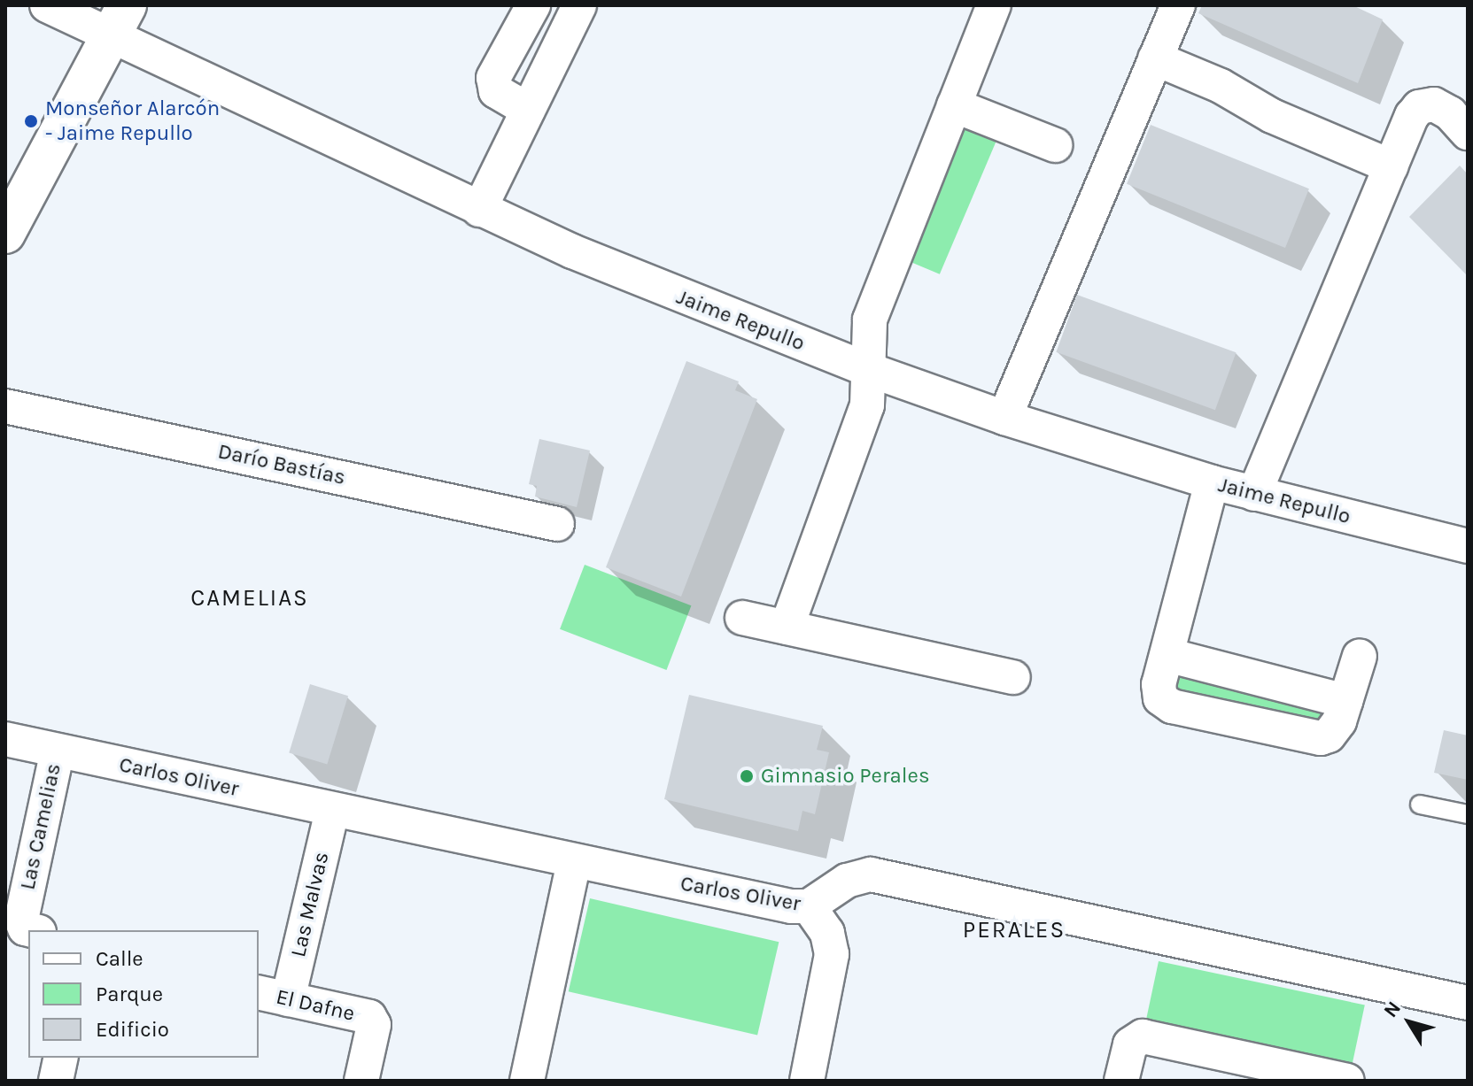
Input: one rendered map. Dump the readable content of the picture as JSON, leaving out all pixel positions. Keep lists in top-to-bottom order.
{
  "streets": {
    "street": [
      "Jaime Repullo",
      "Darío Bastías",
      "Carlos Oliver",
      "Las Camelias",
      "Las Malvas",
      "El Dafne"
    ]
  },
  "crossings": [
    ["Carlos Oliver", "Las Camelias"],
    ["Carlos Oliver", "Las Malvas"],
    ["Las Malvas", "El Dafne"]
  ],
  "districts": ["CAMELIAS", "PERALES"],
  "places": ["Monseñor Alarcón - Jaime Repullo", "Gimnasio Perales"],
  "legend": ["Calle", "Parque", "Edificio"],
  "north": "top left"
}
